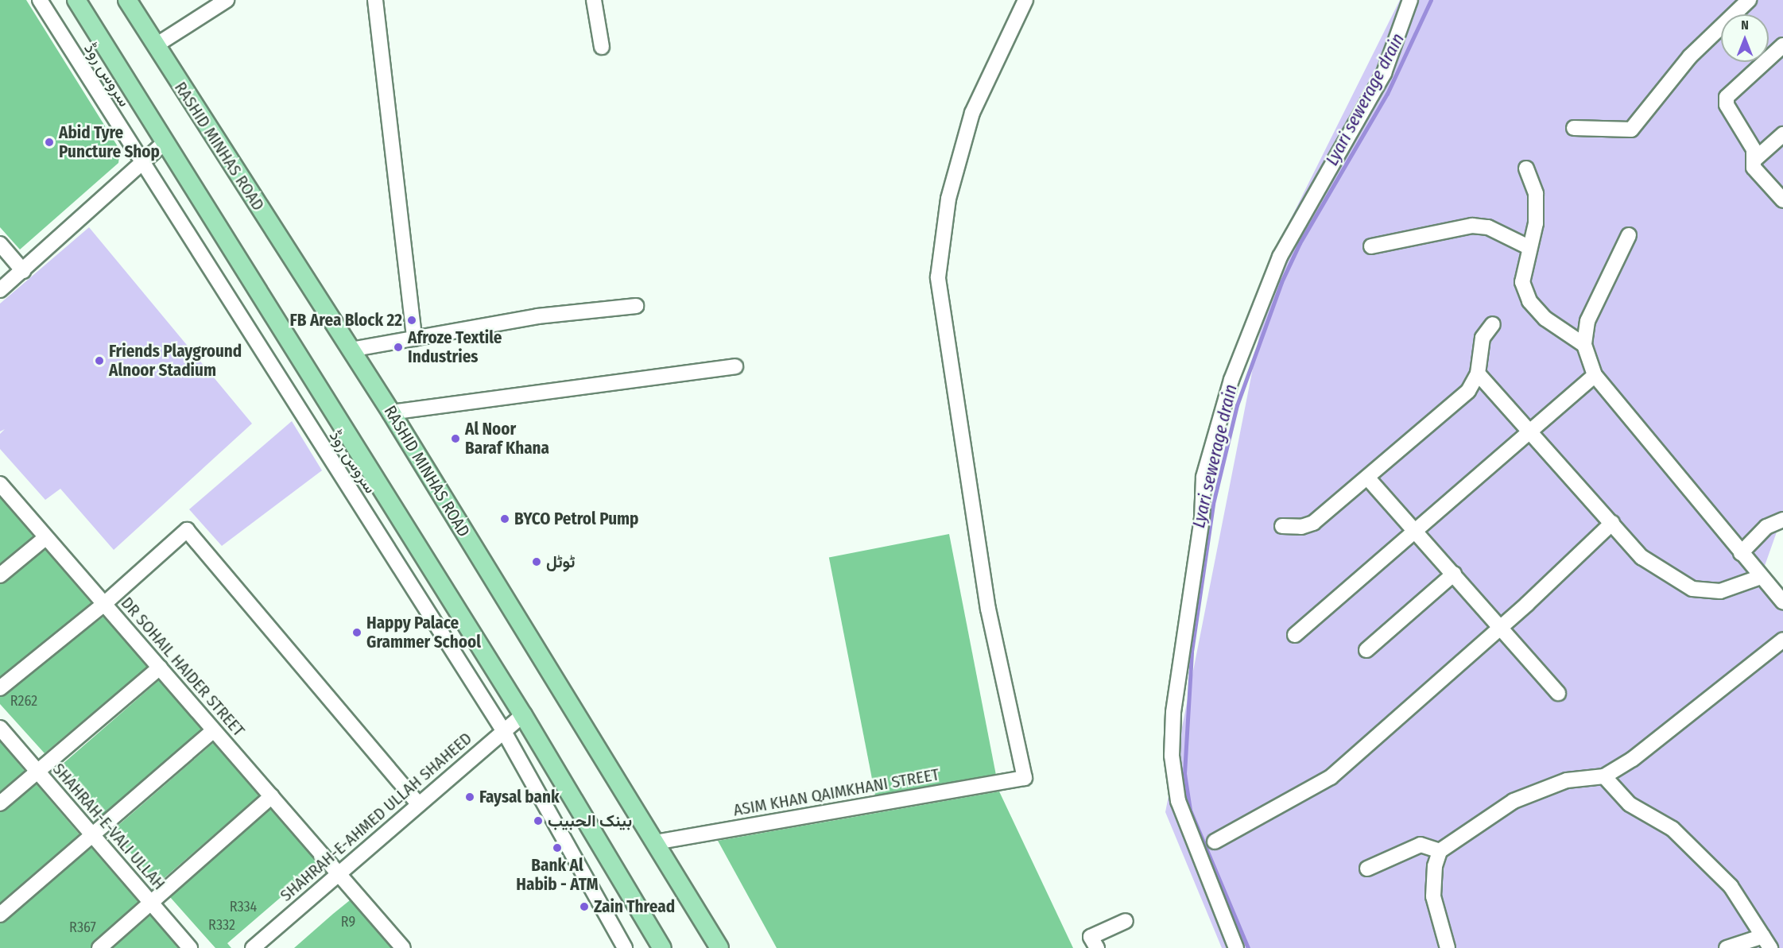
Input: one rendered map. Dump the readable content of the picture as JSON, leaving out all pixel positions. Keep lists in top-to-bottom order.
{
  "streets": {
    "main road": ["RASHID MINHAS ROAD"],
    "street": [
      "سروس روڈ",
      "DR SOHAIL HAIDER STREET",
      "ASIM KHAN QAIMKHANI STREET",
      "SHAHRAH-E-AHMED ULLAH SHAHEED",
      "SHAHRAH-E-VALI ULLAH"
    ]
  },
  "crossings": [
    ["سروس روڈ", "SHAHRAH-E-AHMED ULLAH SHAHEED"],
    ["RASHID MINHAS ROAD", "ASIM KHAN QAIMKHANI STREET"],
    ["DR SOHAIL HAIDER STREET", "SHAHRAH-E-AHMED ULLAH SHAHEED"]
  ],
  "water": ["Lyari sewerage drain"],
  "places": [
    "Abid Tyre Puncture Shop",
    "FB Area Block 22",
    "Afroze Textile Industries",
    "Friends Playground Alnoor Stadium",
    "Al Noor Baraf Khana",
    "BYCO Petrol Pump",
    "ٹوٹل",
    "Happy Palace Grammer School",
    "Faysal bank",
    "بينک الحبيب",
    "Bank Al Habib - ATM",
    "Zain Thread"
  ],
  "house_numbers": [
    "R262",
    "R334",
    "R9",
    "R332",
    "R367"
  ],
  "north": "top"
}
